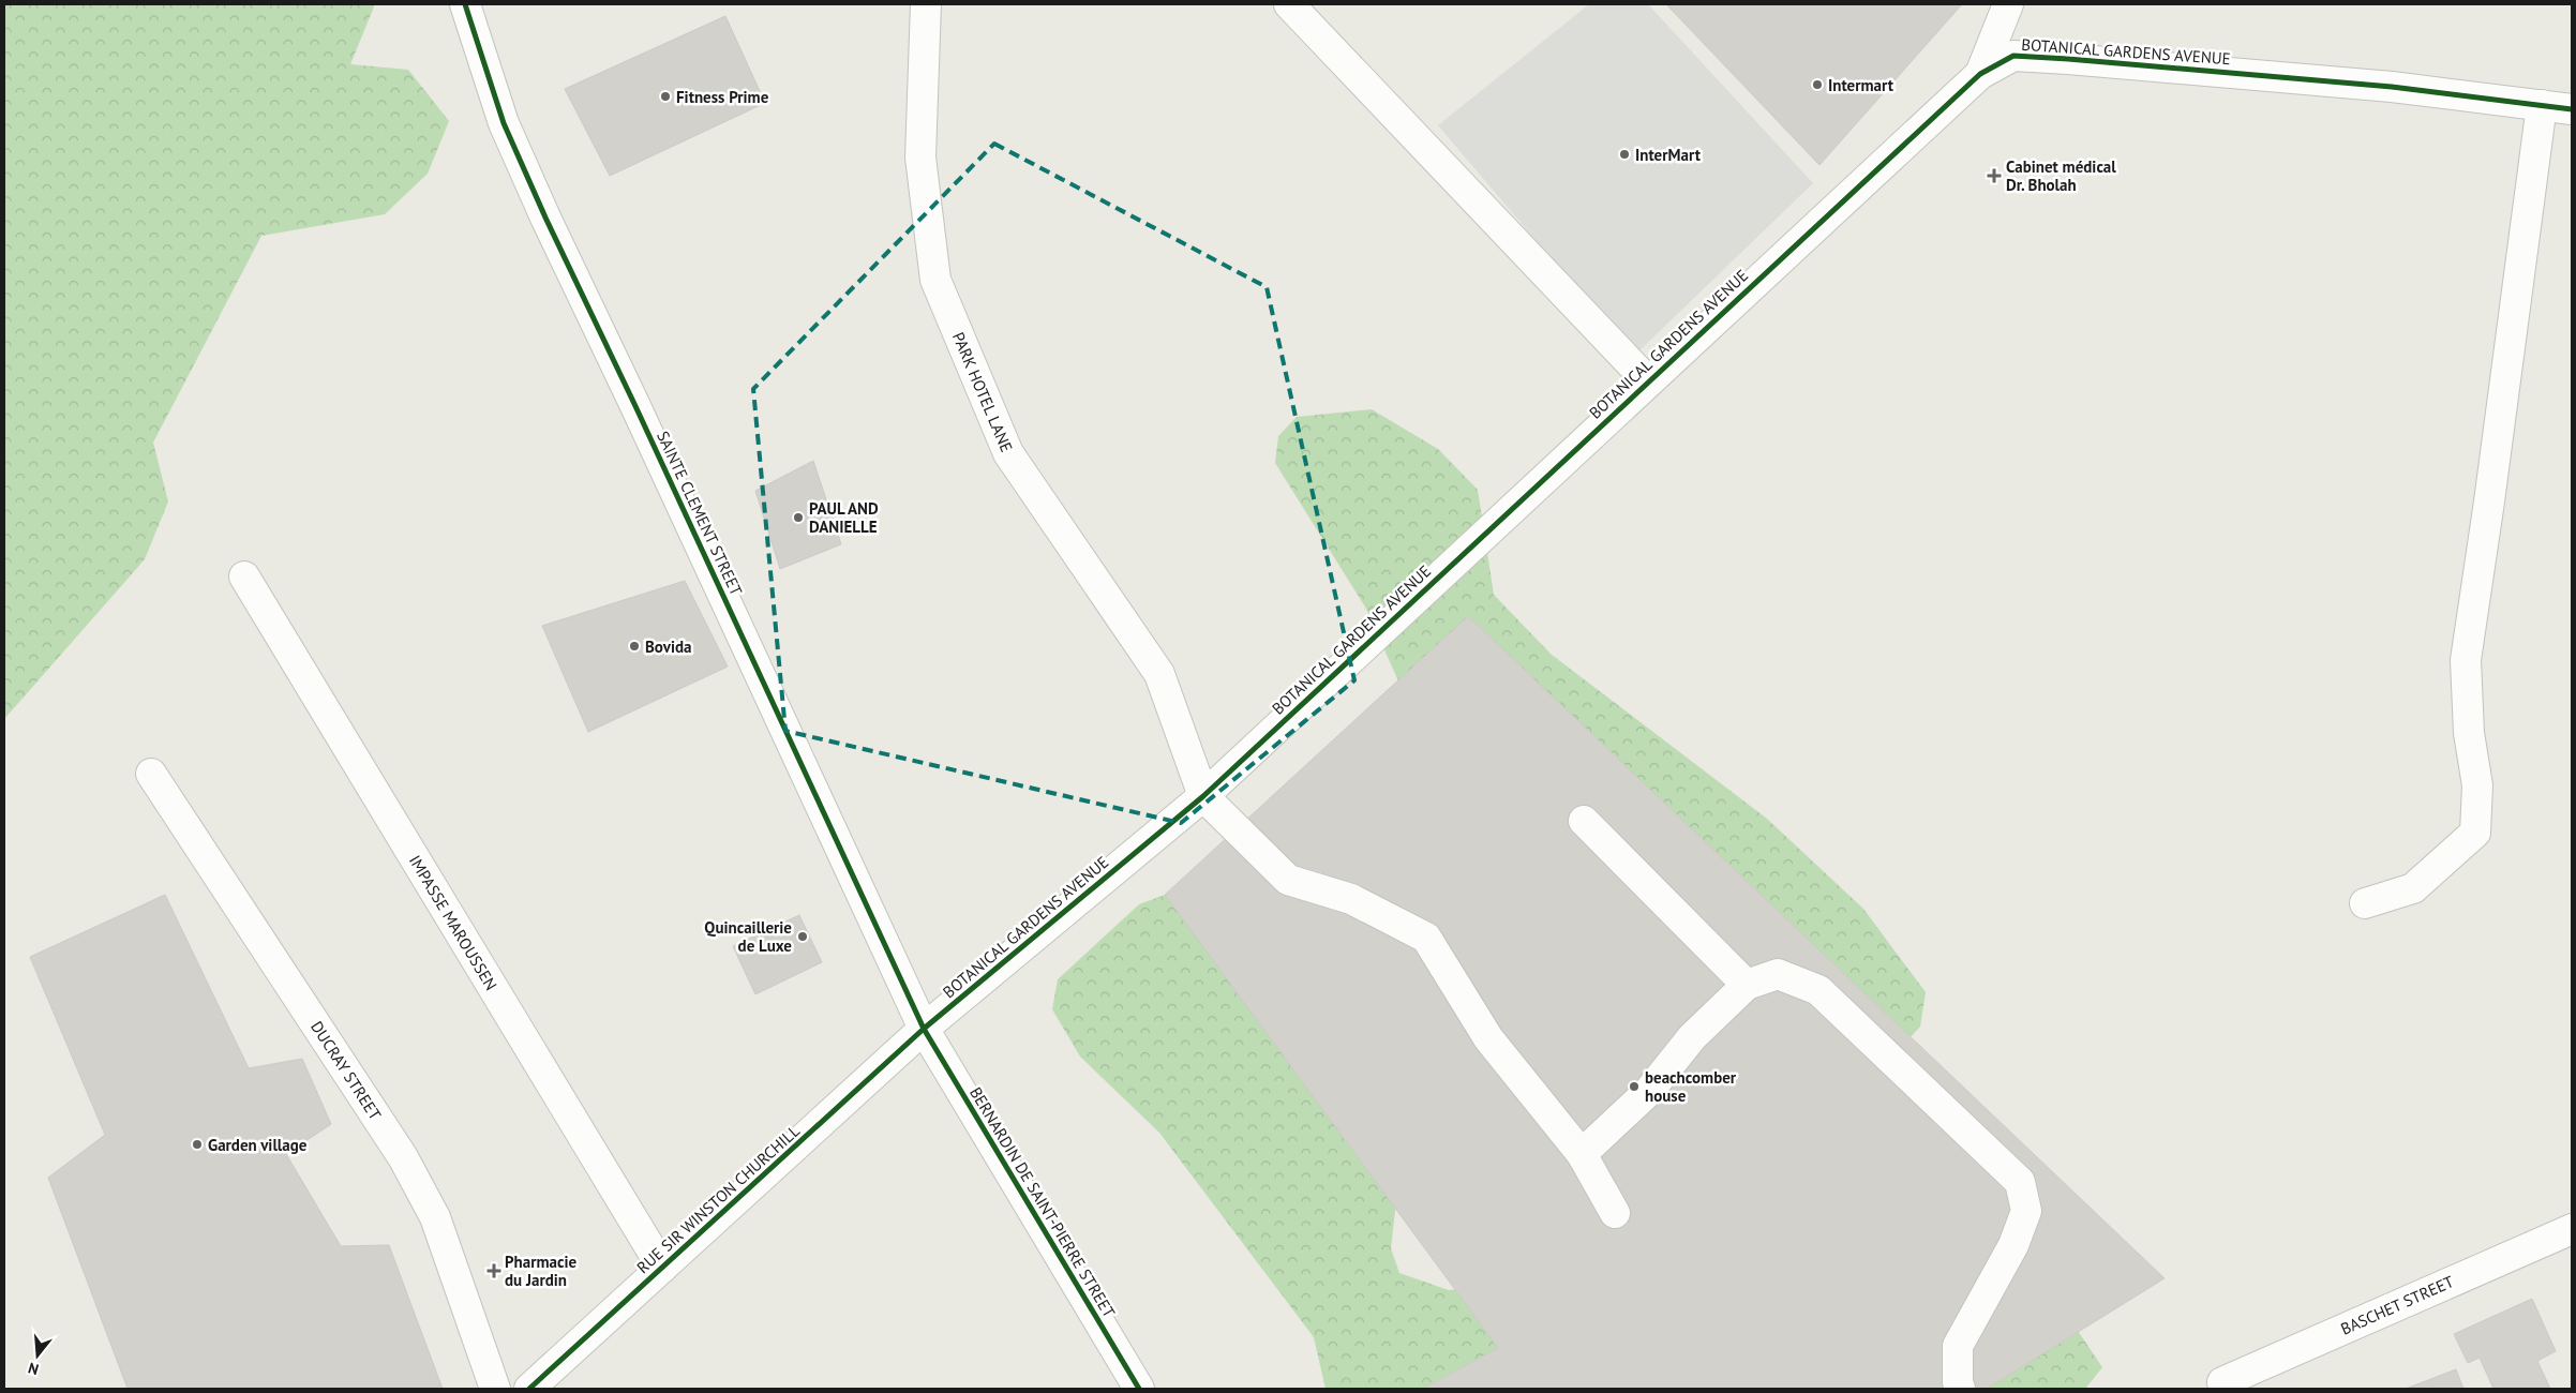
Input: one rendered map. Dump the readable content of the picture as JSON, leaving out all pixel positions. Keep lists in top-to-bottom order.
{
  "streets": {
    "street": [
      "BOTANICAL GARDENS AVENUE",
      "PARK HOTEL LANE",
      "SAINTE CLEMENT STREET",
      "IMPASSE MAROUSSEN",
      "DUCRAY STREET",
      "RUE SIR WINSTON CHURCHILL",
      "BERNARDIN DE SAINT-PIERRE STREET",
      "BASCHET STREET"
    ]
  },
  "crossings": [
    ["BOTANICAL GARDENS AVENUE", "PARK HOTEL LANE"],
    ["BOTANICAL GARDENS AVENUE", "SAINTE CLEMENT STREET"],
    ["BOTANICAL GARDENS AVENUE", "RUE SIR WINSTON CHURCHILL"],
    ["BOTANICAL GARDENS AVENUE", "BERNARDIN DE SAINT-PIERRE STREET"],
    ["SAINTE CLEMENT STREET", "RUE SIR WINSTON CHURCHILL"],
    ["SAINTE CLEMENT STREET", "BERNARDIN DE SAINT-PIERRE STREET"],
    ["IMPASSE MAROUSSEN", "RUE SIR WINSTON CHURCHILL"],
    ["RUE SIR WINSTON CHURCHILL", "BERNARDIN DE SAINT-PIERRE STREET"]
  ],
  "places": {
    "other": [
      "Intermart",
      "Fitness Prime",
      "InterMart",
      "PAUL AND DANIELLE",
      "Bovida",
      "Quincaillerie de Luxe",
      "beachcomber house",
      "Garden village"
    ],
    "health": ["Cabinet médical Dr. Bholah", "Pharmacie du Jardin"]
  },
  "north": "bottom"
}
